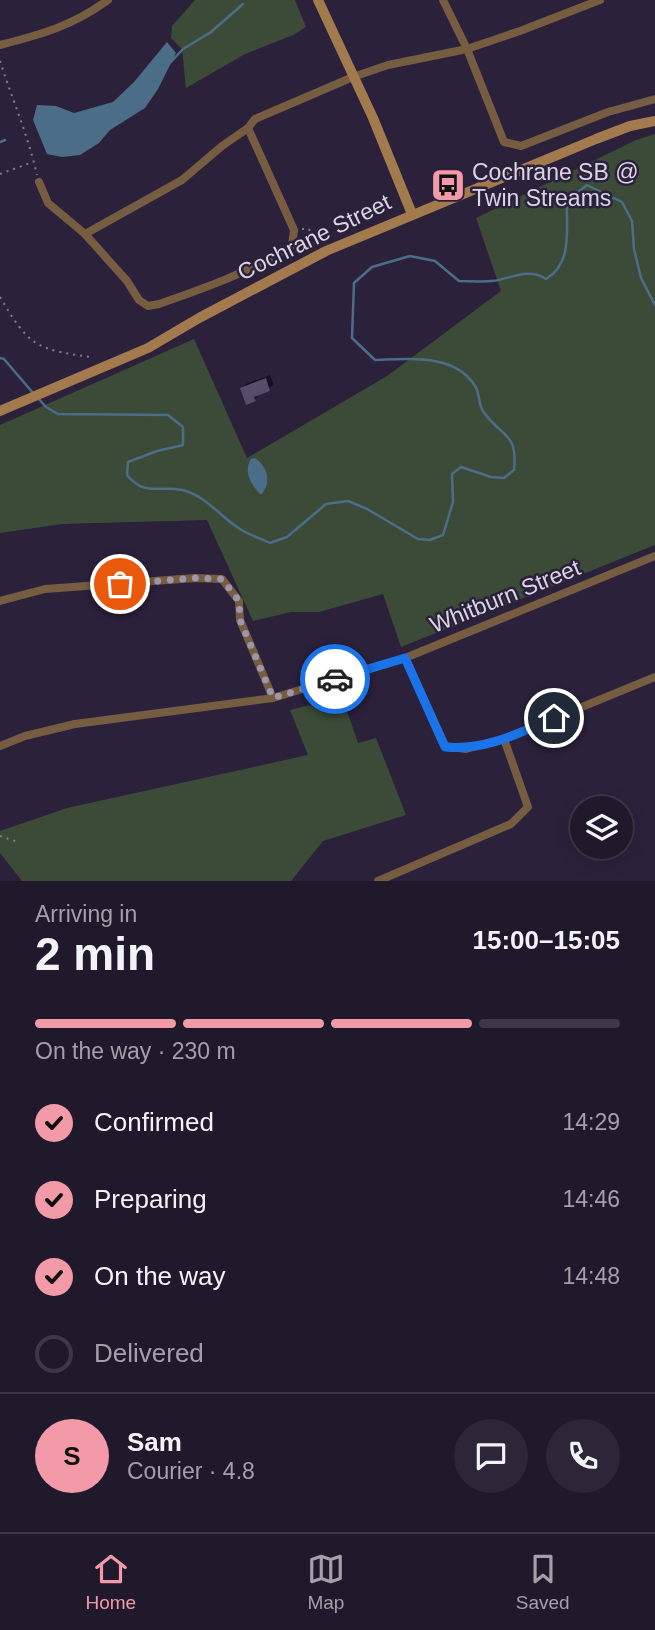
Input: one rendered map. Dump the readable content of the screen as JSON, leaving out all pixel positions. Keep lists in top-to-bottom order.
{
  "streets": {
    "street": ["Cochrane Street", "Whitburn Street"]
  },
  "places": {
    "bus stop": ["Cochrane SB @ Twin Streams"]
  },
  "page": {
    "heading": ["2 min", "Arriving in", "15:00–15:05"],
    "panel": ["Sam", "Courier · 4.8"],
    "bar": "On the way · 230 m",
    "list": [
      ["Confirmed", "14:29"],
      ["Preparing", "14:46"],
      ["On the way", "14:48"],
      "Delivered"
    ],
    "round": "S",
    "tabs": ["Home", "Map", "Saved"]
  }
}
